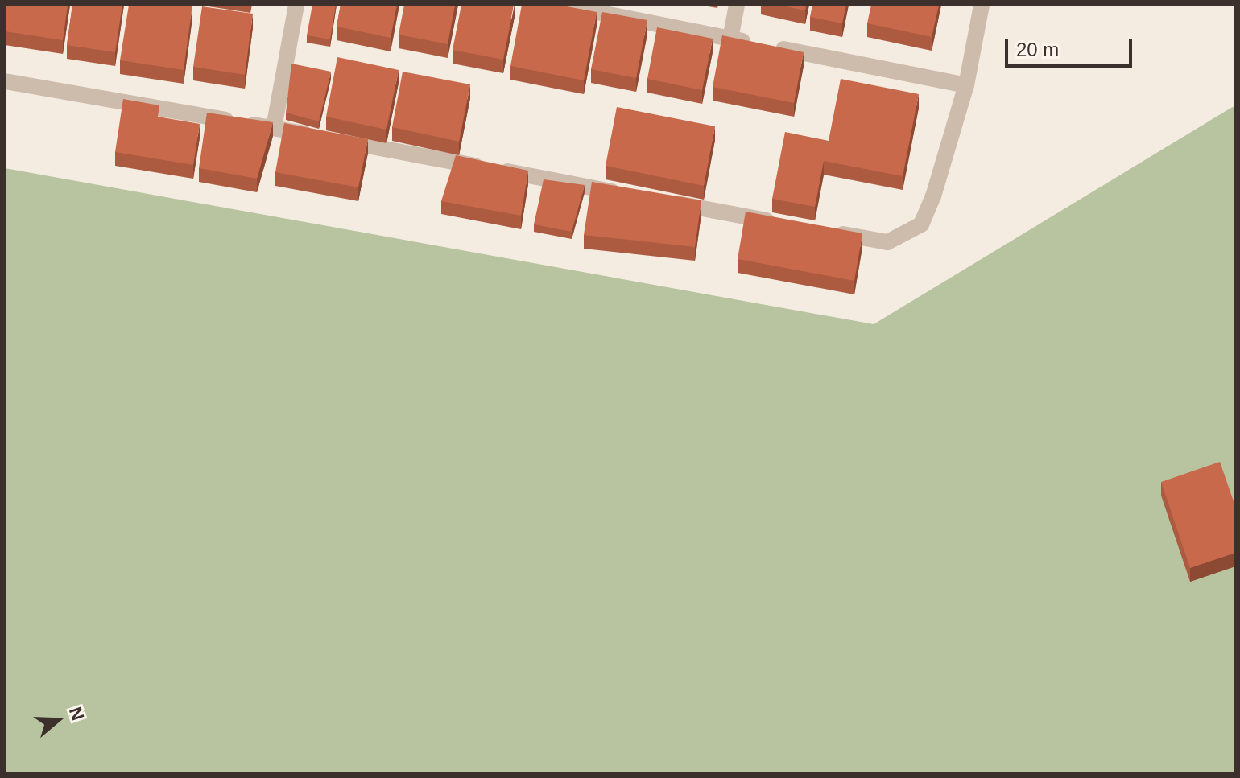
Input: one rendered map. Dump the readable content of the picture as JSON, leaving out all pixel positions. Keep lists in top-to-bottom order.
{
  "scale_bar": "20 m",
  "north": "right"
}
